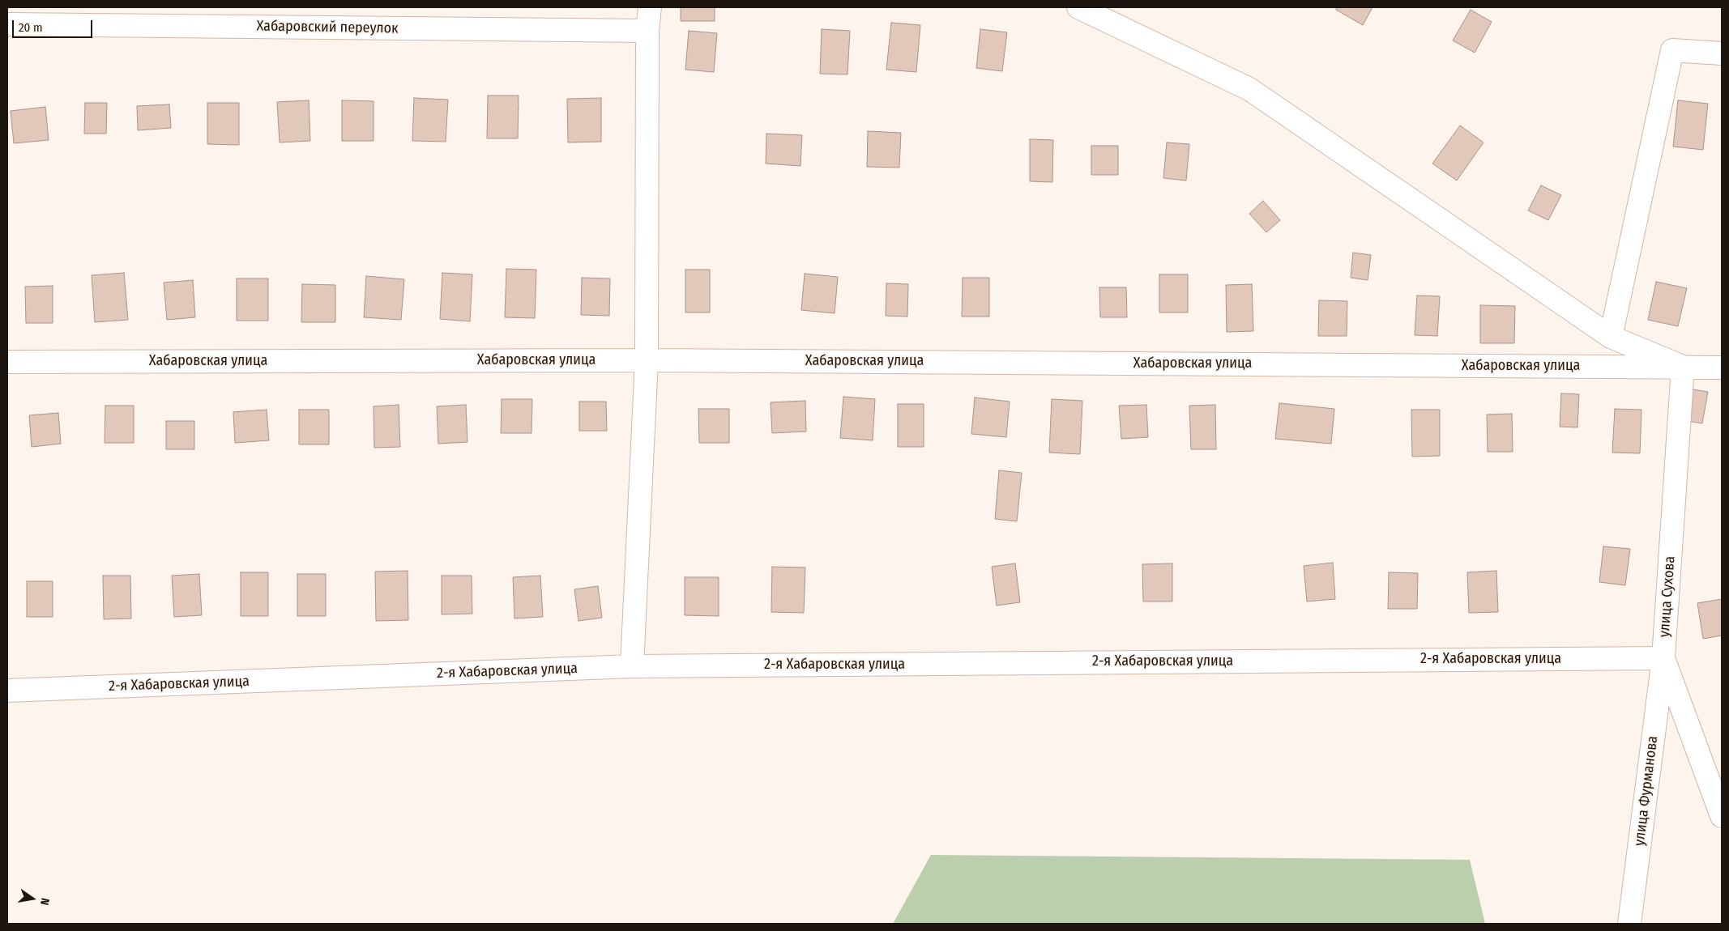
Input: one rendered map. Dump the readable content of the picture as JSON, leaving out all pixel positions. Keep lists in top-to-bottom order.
{
  "streets": {
    "street": [
      "Хабаровский переулок",
      "Хабаровская улица",
      "улица Сухова",
      "2-я Хабаровская улица",
      "улица Фурманова"
    ]
  },
  "crossings": [
    ["Хабаровская улица", "улица Сухова"],
    ["улица Сухова", "2-я Хабаровская улица"],
    ["улица Сухова", "улица Фурманова"],
    ["2-я Хабаровская улица", "улица Фурманова"]
  ],
  "scale_bar": "20 m",
  "north": "right"
}
